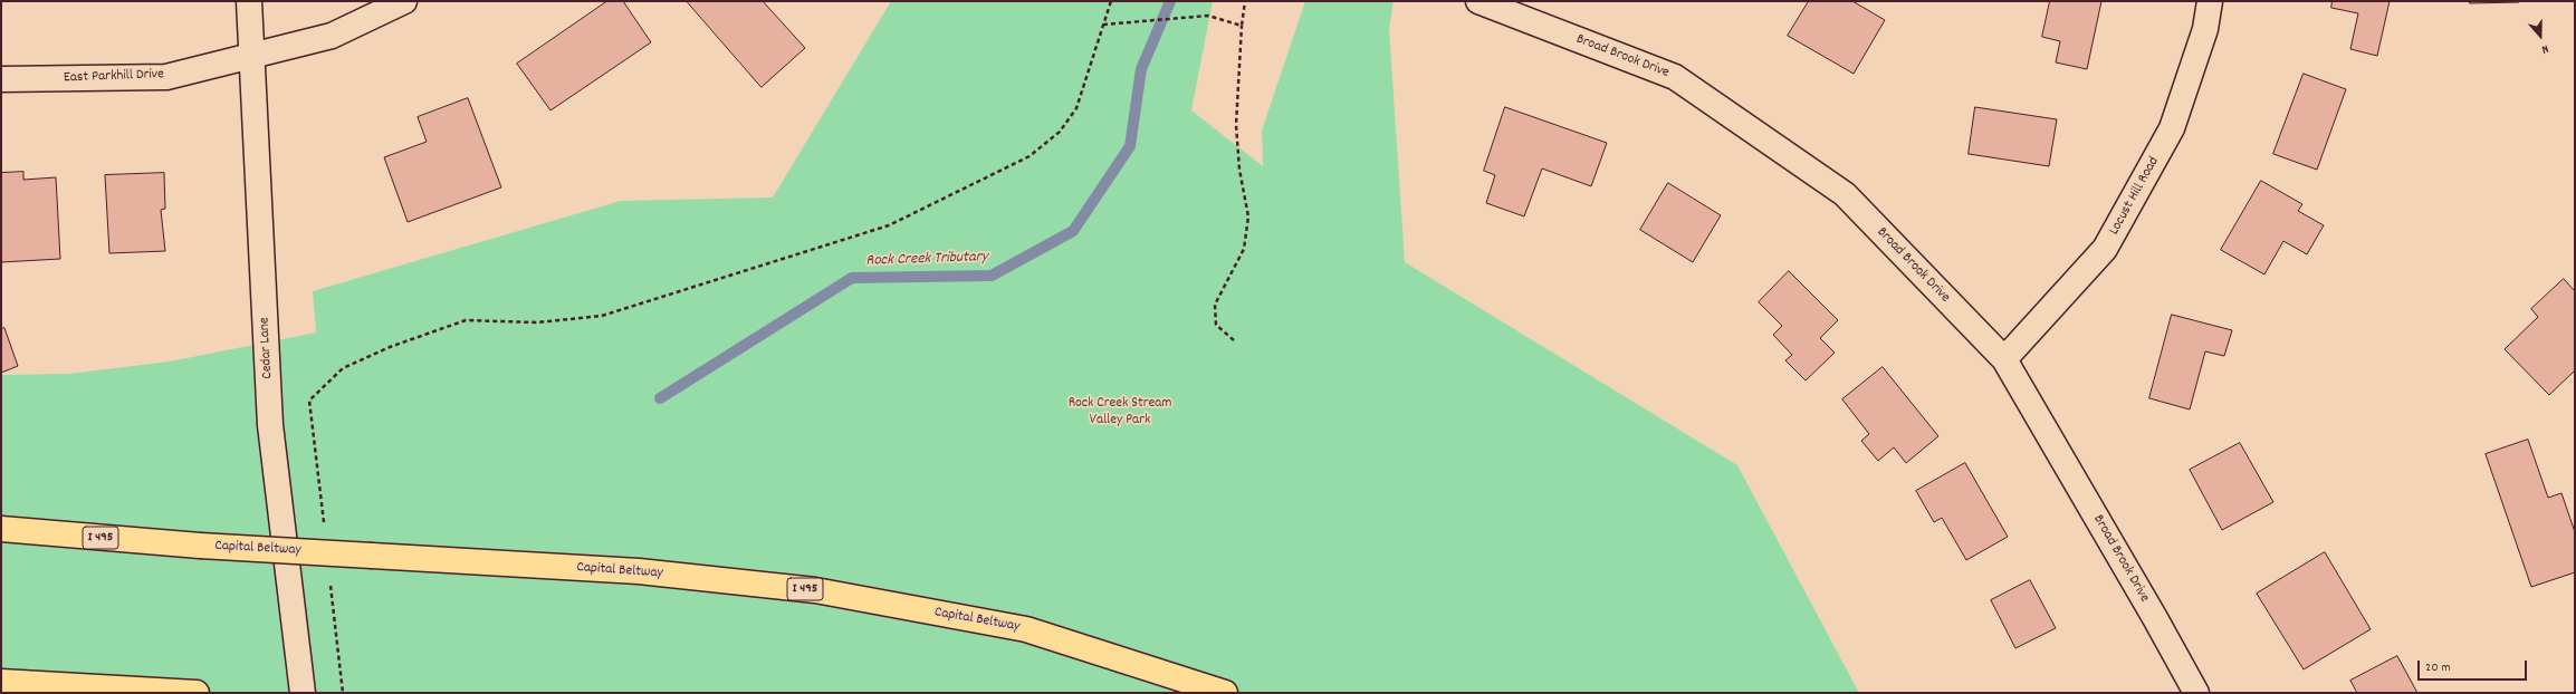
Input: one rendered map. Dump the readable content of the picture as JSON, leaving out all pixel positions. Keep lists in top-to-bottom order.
{
  "streets": {
    "highway": ["I 495", "Capital Beltway"],
    "street": [
      "Broad Brook Drive",
      "East Parkhill Drive",
      "Locust Hill Road",
      "Cedar Lane"
    ]
  },
  "crossings": [
    ["Broad Brook Drive", "Locust Hill Road"],
    ["East Parkhill Drive", "Cedar Lane"]
  ],
  "water": ["Rock Creek Tributary"],
  "parks": ["Rock Creek Stream Valley Park"],
  "scale_bar": "20 m",
  "north": "bottom"
}
